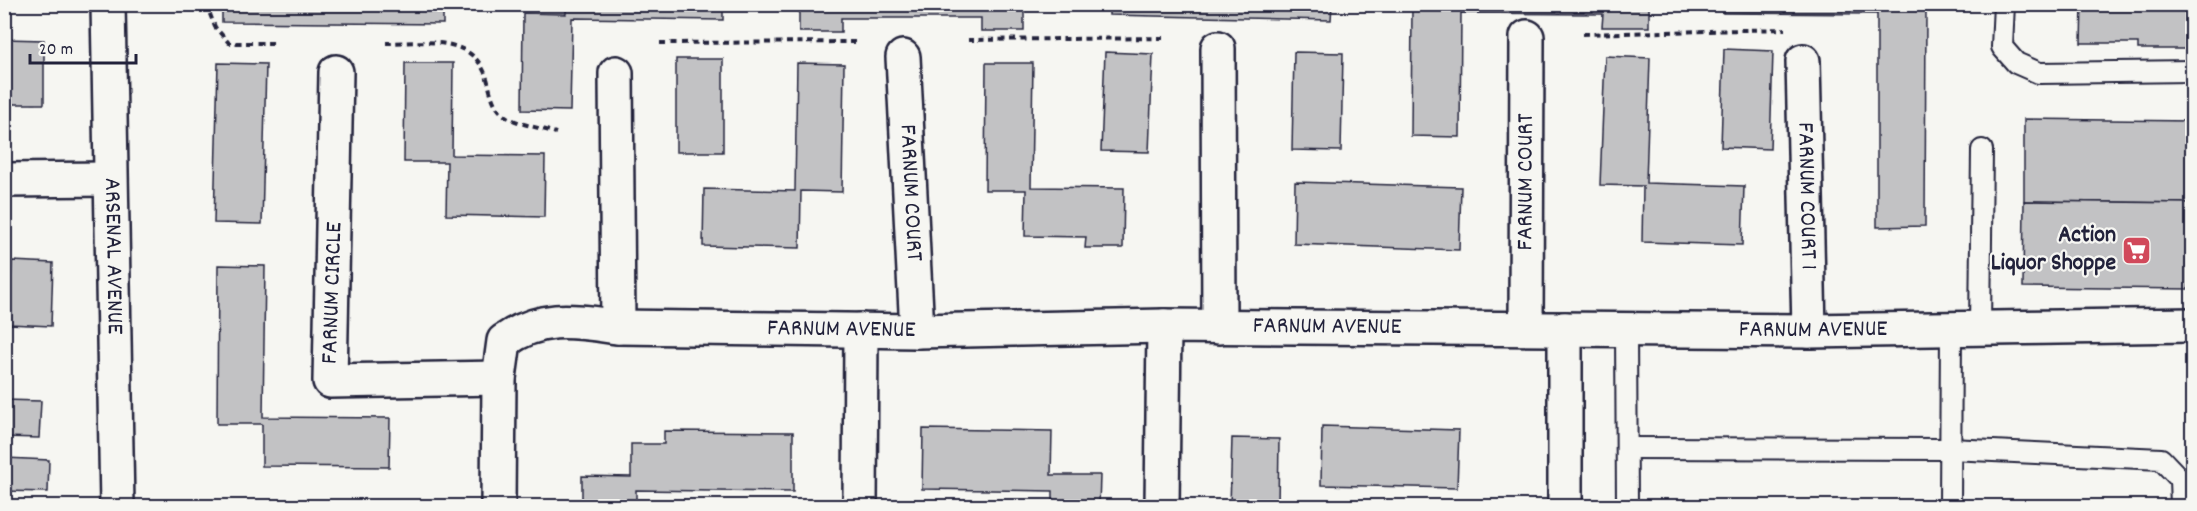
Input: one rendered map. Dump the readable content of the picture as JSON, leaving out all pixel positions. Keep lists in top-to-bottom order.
{
  "streets": {
    "street": [
      "FARNUM COURT",
      "FARNUM COURT 1",
      "ARSENAL AVENUE",
      "FARNUM CIRCLE",
      "FARNUM AVENUE"
    ]
  },
  "crossings": [
    ["FARNUM COURT", "FARNUM AVENUE"],
    ["FARNUM COURT 1", "FARNUM AVENUE"],
    ["FARNUM CIRCLE", "FARNUM AVENUE"]
  ],
  "places": {
    "supermarket": ["Action Liquor Shoppe"]
  },
  "scale_bar": "20 m"
}
